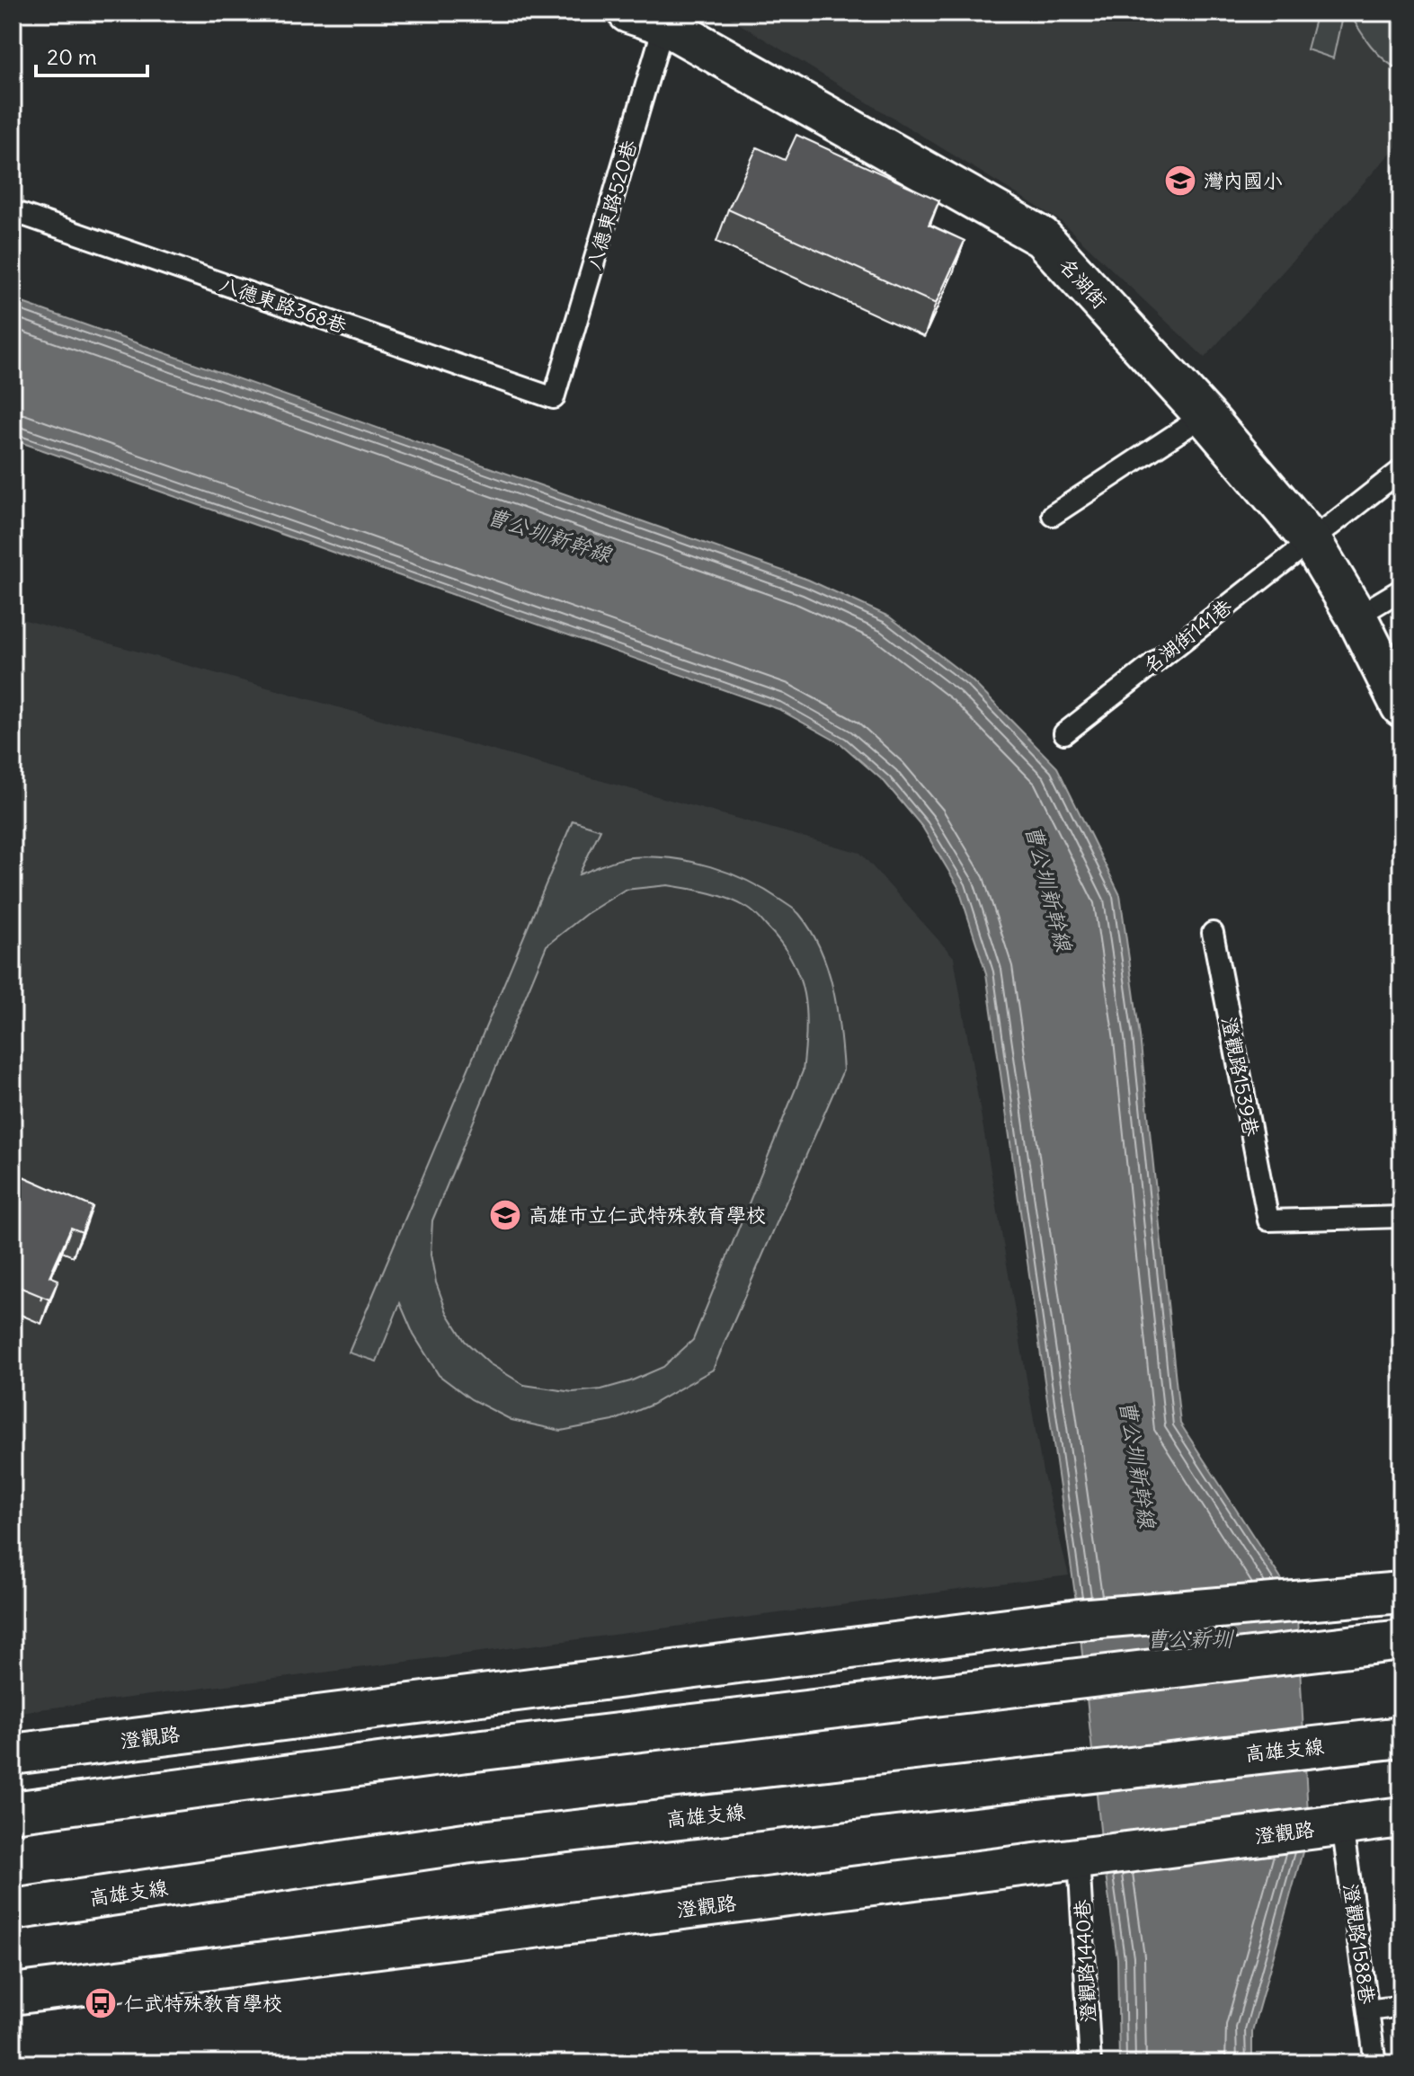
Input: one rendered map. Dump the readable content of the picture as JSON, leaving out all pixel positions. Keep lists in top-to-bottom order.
{
  "streets": {
    "main road": ["名湖街", "澄觀路", "高雄支線"],
    "lane": [
      "八德東路520巷",
      "八德東路368巷",
      "名湖街141巷",
      "澄觀路1539巷",
      "澄觀路1588巷",
      "澄觀路1440巷"
    ]
  },
  "crossings": [
    ["八德東路520巷", "名湖街"],
    ["八德東路520巷", "八德東路368巷"],
    ["名湖街", "名湖街141巷"],
    ["澄觀路", "澄觀路1588巷"],
    ["澄觀路", "澄觀路1440巷"]
  ],
  "water": ["曹公圳新幹線", "曹公新圳"],
  "places": {
    "school or university": ["灣內國小", "高雄市立仁武特殊教育學校"],
    "bus stop": ["仁武特殊教育學校"]
  },
  "scale_bar": "20 m"
}
